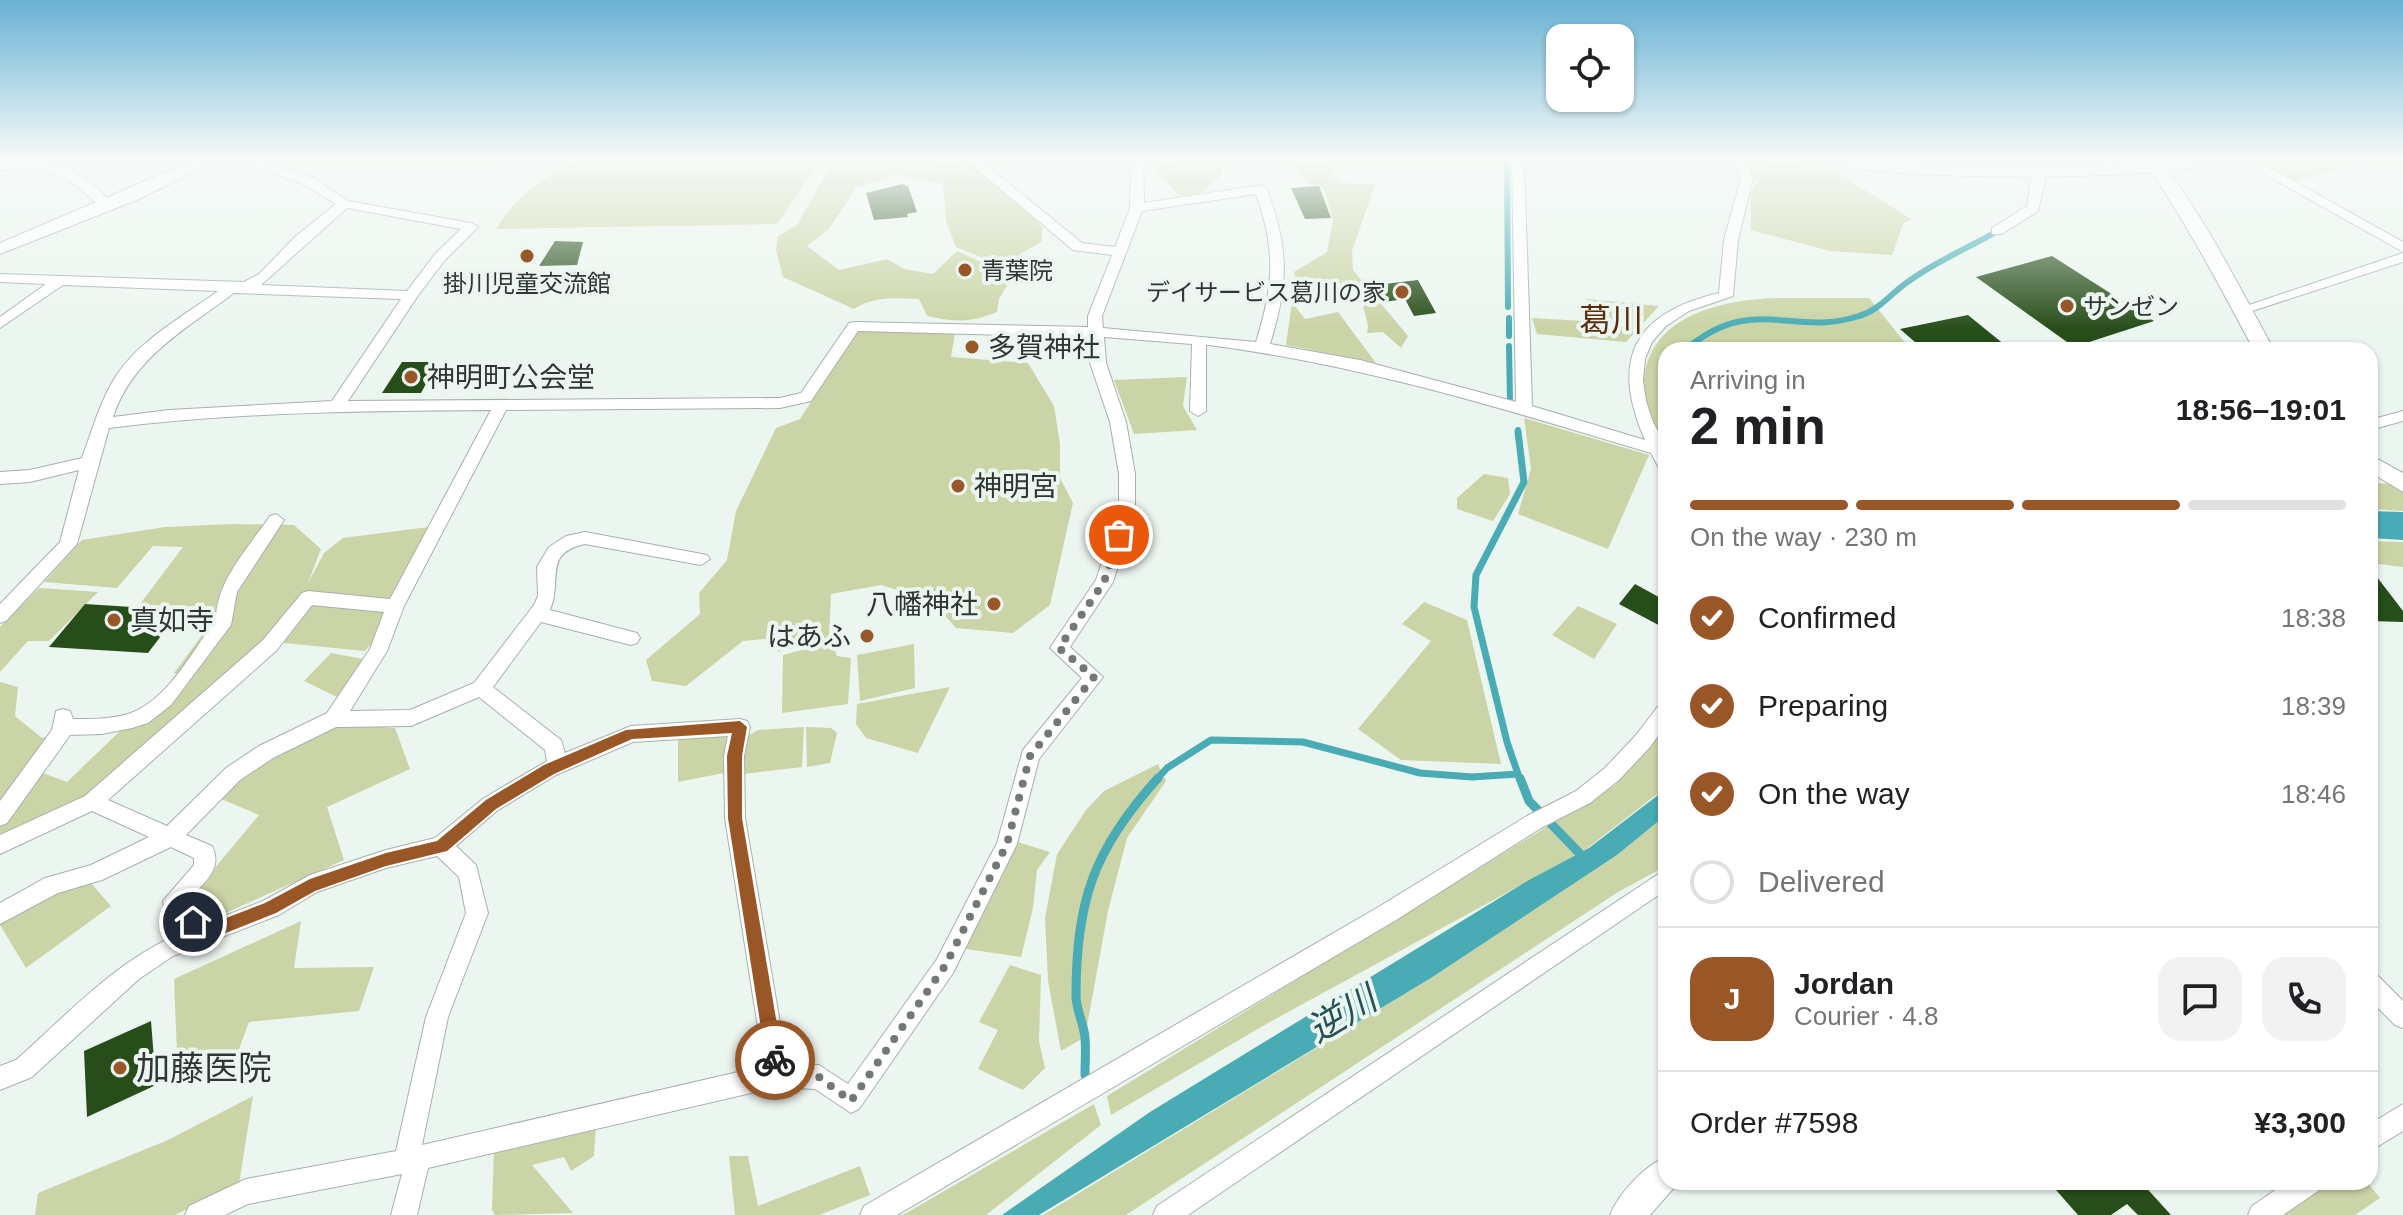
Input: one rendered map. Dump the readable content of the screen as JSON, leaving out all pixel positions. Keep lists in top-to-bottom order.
{
  "districts": ["葛川"],
  "water": ["逆川"],
  "places": [
    "掛川児童交流館",
    "青葉院",
    "デイサービス葛川の家",
    "サンゼン",
    "多賀神社",
    "神明町公会堂",
    "神明宮",
    "八幡神社",
    "真如寺",
    "はあふ",
    "加藤医院"
  ],
  "page": {
    "heading": ["2 min", "Arriving in", "18:56–19:01"],
    "panel": [
      "Jordan",
      "Courier · 4.8",
      "Order #7598",
      "¥3,300"
    ],
    "bar": "On the way · 230 m",
    "list": [
      ["Confirmed", "18:38"],
      ["Preparing", "18:39"],
      ["On the way", "18:46"],
      "Delivered"
    ],
    "round": "J"
  }
}
